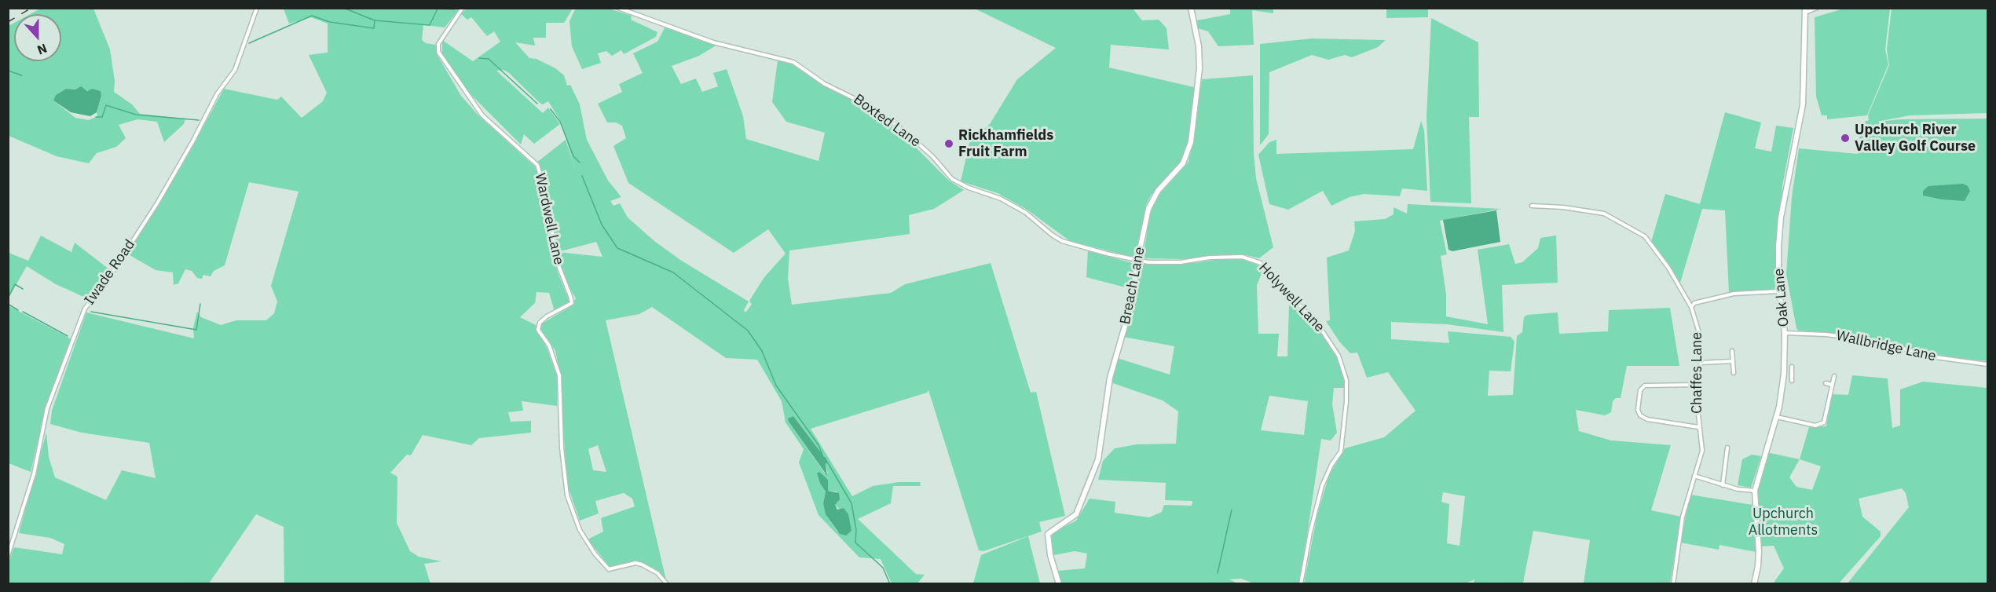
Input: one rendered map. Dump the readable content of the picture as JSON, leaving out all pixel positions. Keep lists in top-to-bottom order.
{
  "streets": {
    "street": [
      "Boxted Lane",
      "Wardwell Lane",
      "Iwade Road",
      "Breach Lane",
      "Holywell Lane",
      "Oak Lane",
      "Wallbridge Lane",
      "Chaffes Lane"
    ]
  },
  "crossings": [
    ["Boxted Lane", "Breach Lane"],
    ["Boxted Lane", "Holywell Lane"],
    ["Breach Lane", "Holywell Lane"],
    ["Oak Lane", "Wallbridge Lane"]
  ],
  "parks": ["Upchurch Allotments"],
  "places": ["Upchurch River Valley Golf Course", "Rickhamfields Fruit Farm"],
  "north": "bottom"
}
